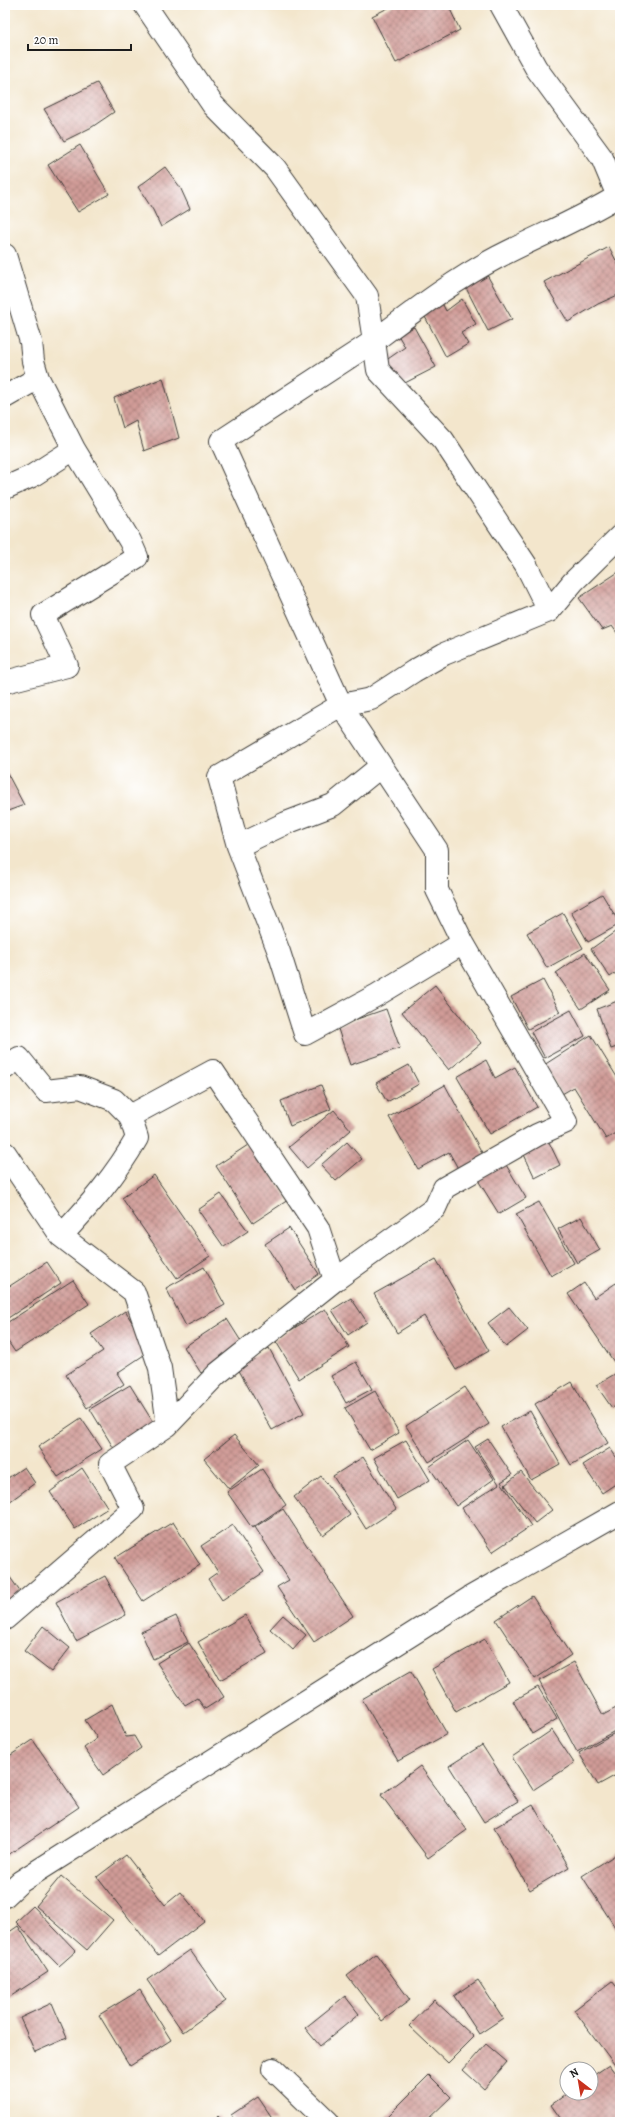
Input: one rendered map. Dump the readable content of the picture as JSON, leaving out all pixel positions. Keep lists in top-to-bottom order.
{
  "scale_bar": "20 m",
  "north": "top left"
}
